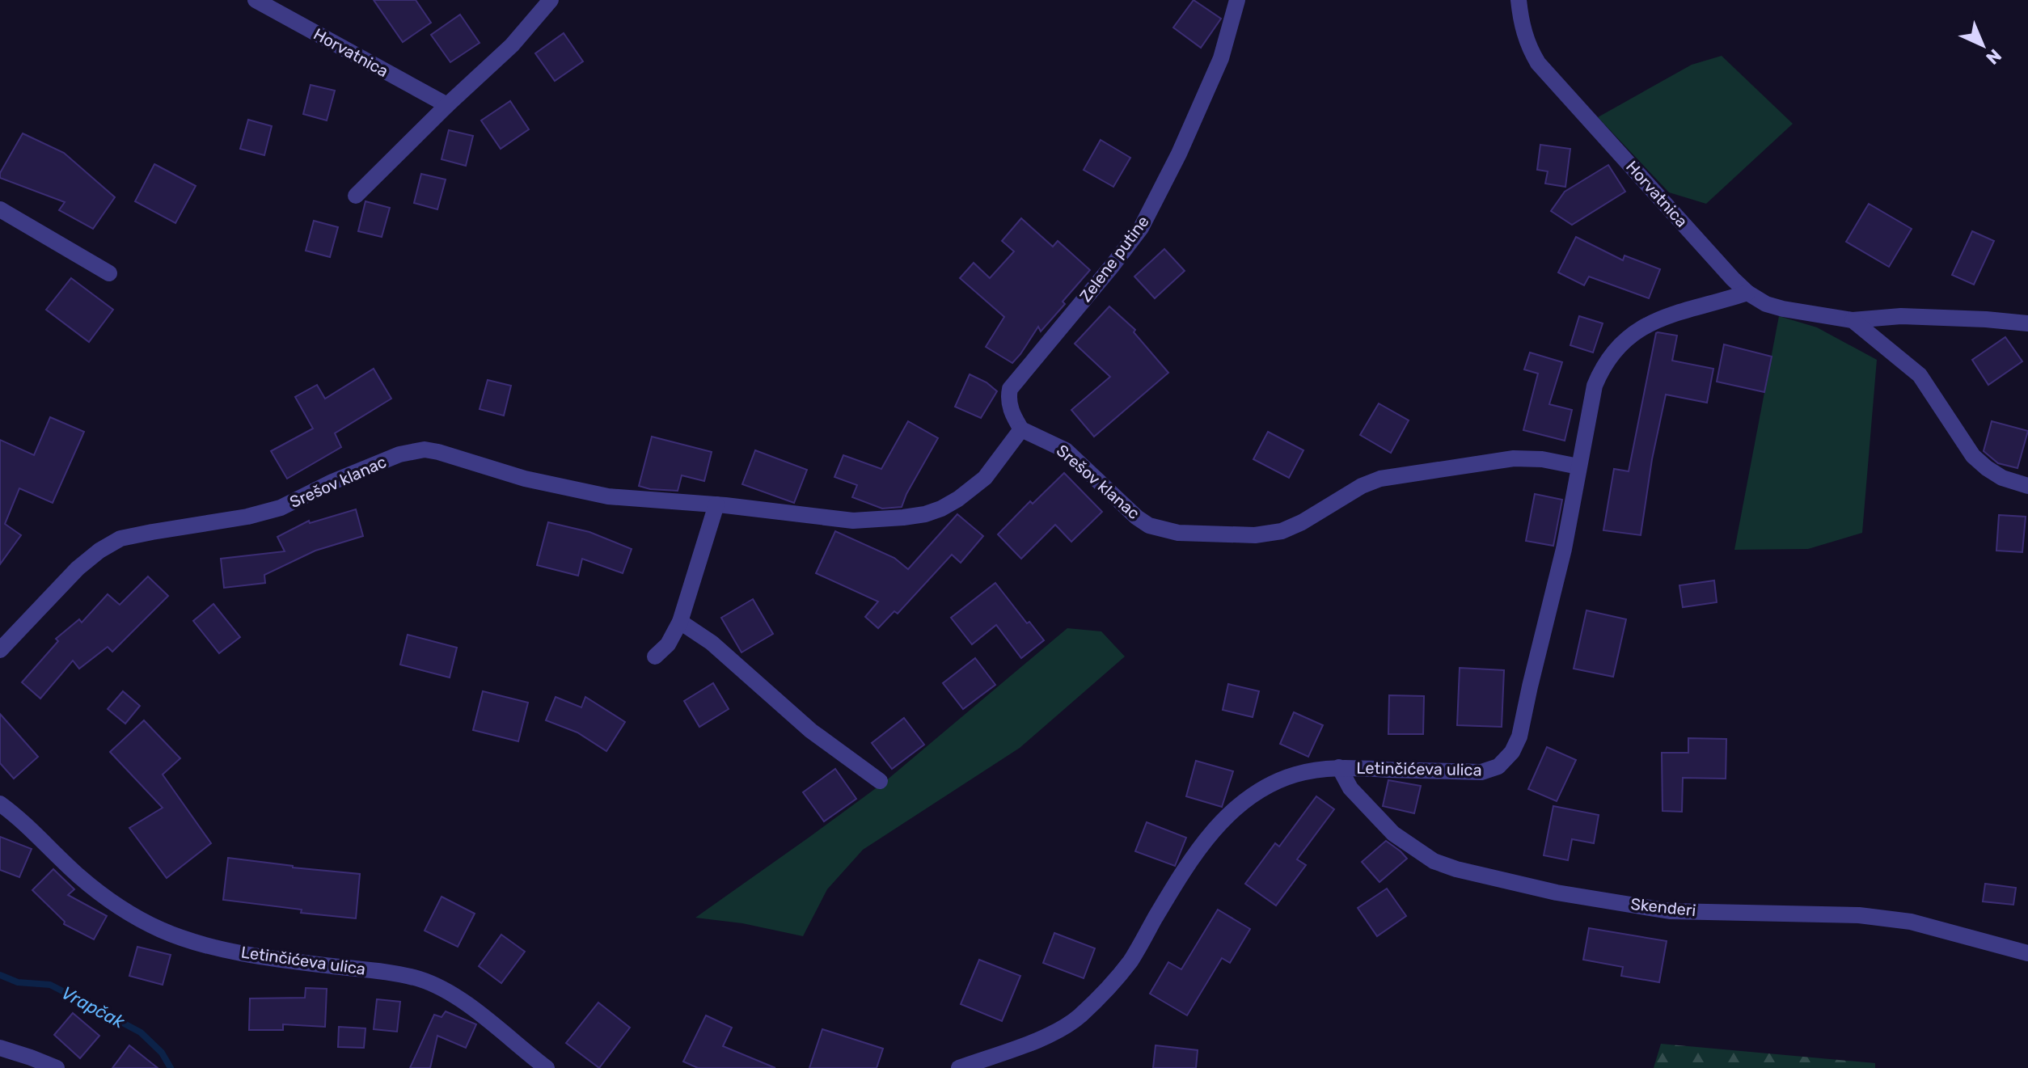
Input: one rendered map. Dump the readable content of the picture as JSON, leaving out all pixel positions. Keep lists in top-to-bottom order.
{
  "streets": {
    "street": [
      "Horvatnica",
      "Zelene putine",
      "Srešov klanac",
      "Letinčićeva ulica",
      "Skenderi"
    ]
  },
  "crossings": [
    ["Horvatnica", "Letinčićeva ulica"],
    ["Zelene putine", "Srešov klanac"],
    ["Srešov klanac", "Letinčićeva ulica"],
    ["Letinčićeva ulica", "Skenderi"]
  ],
  "water": ["Vrapčak"],
  "north": "bottom right"
}
